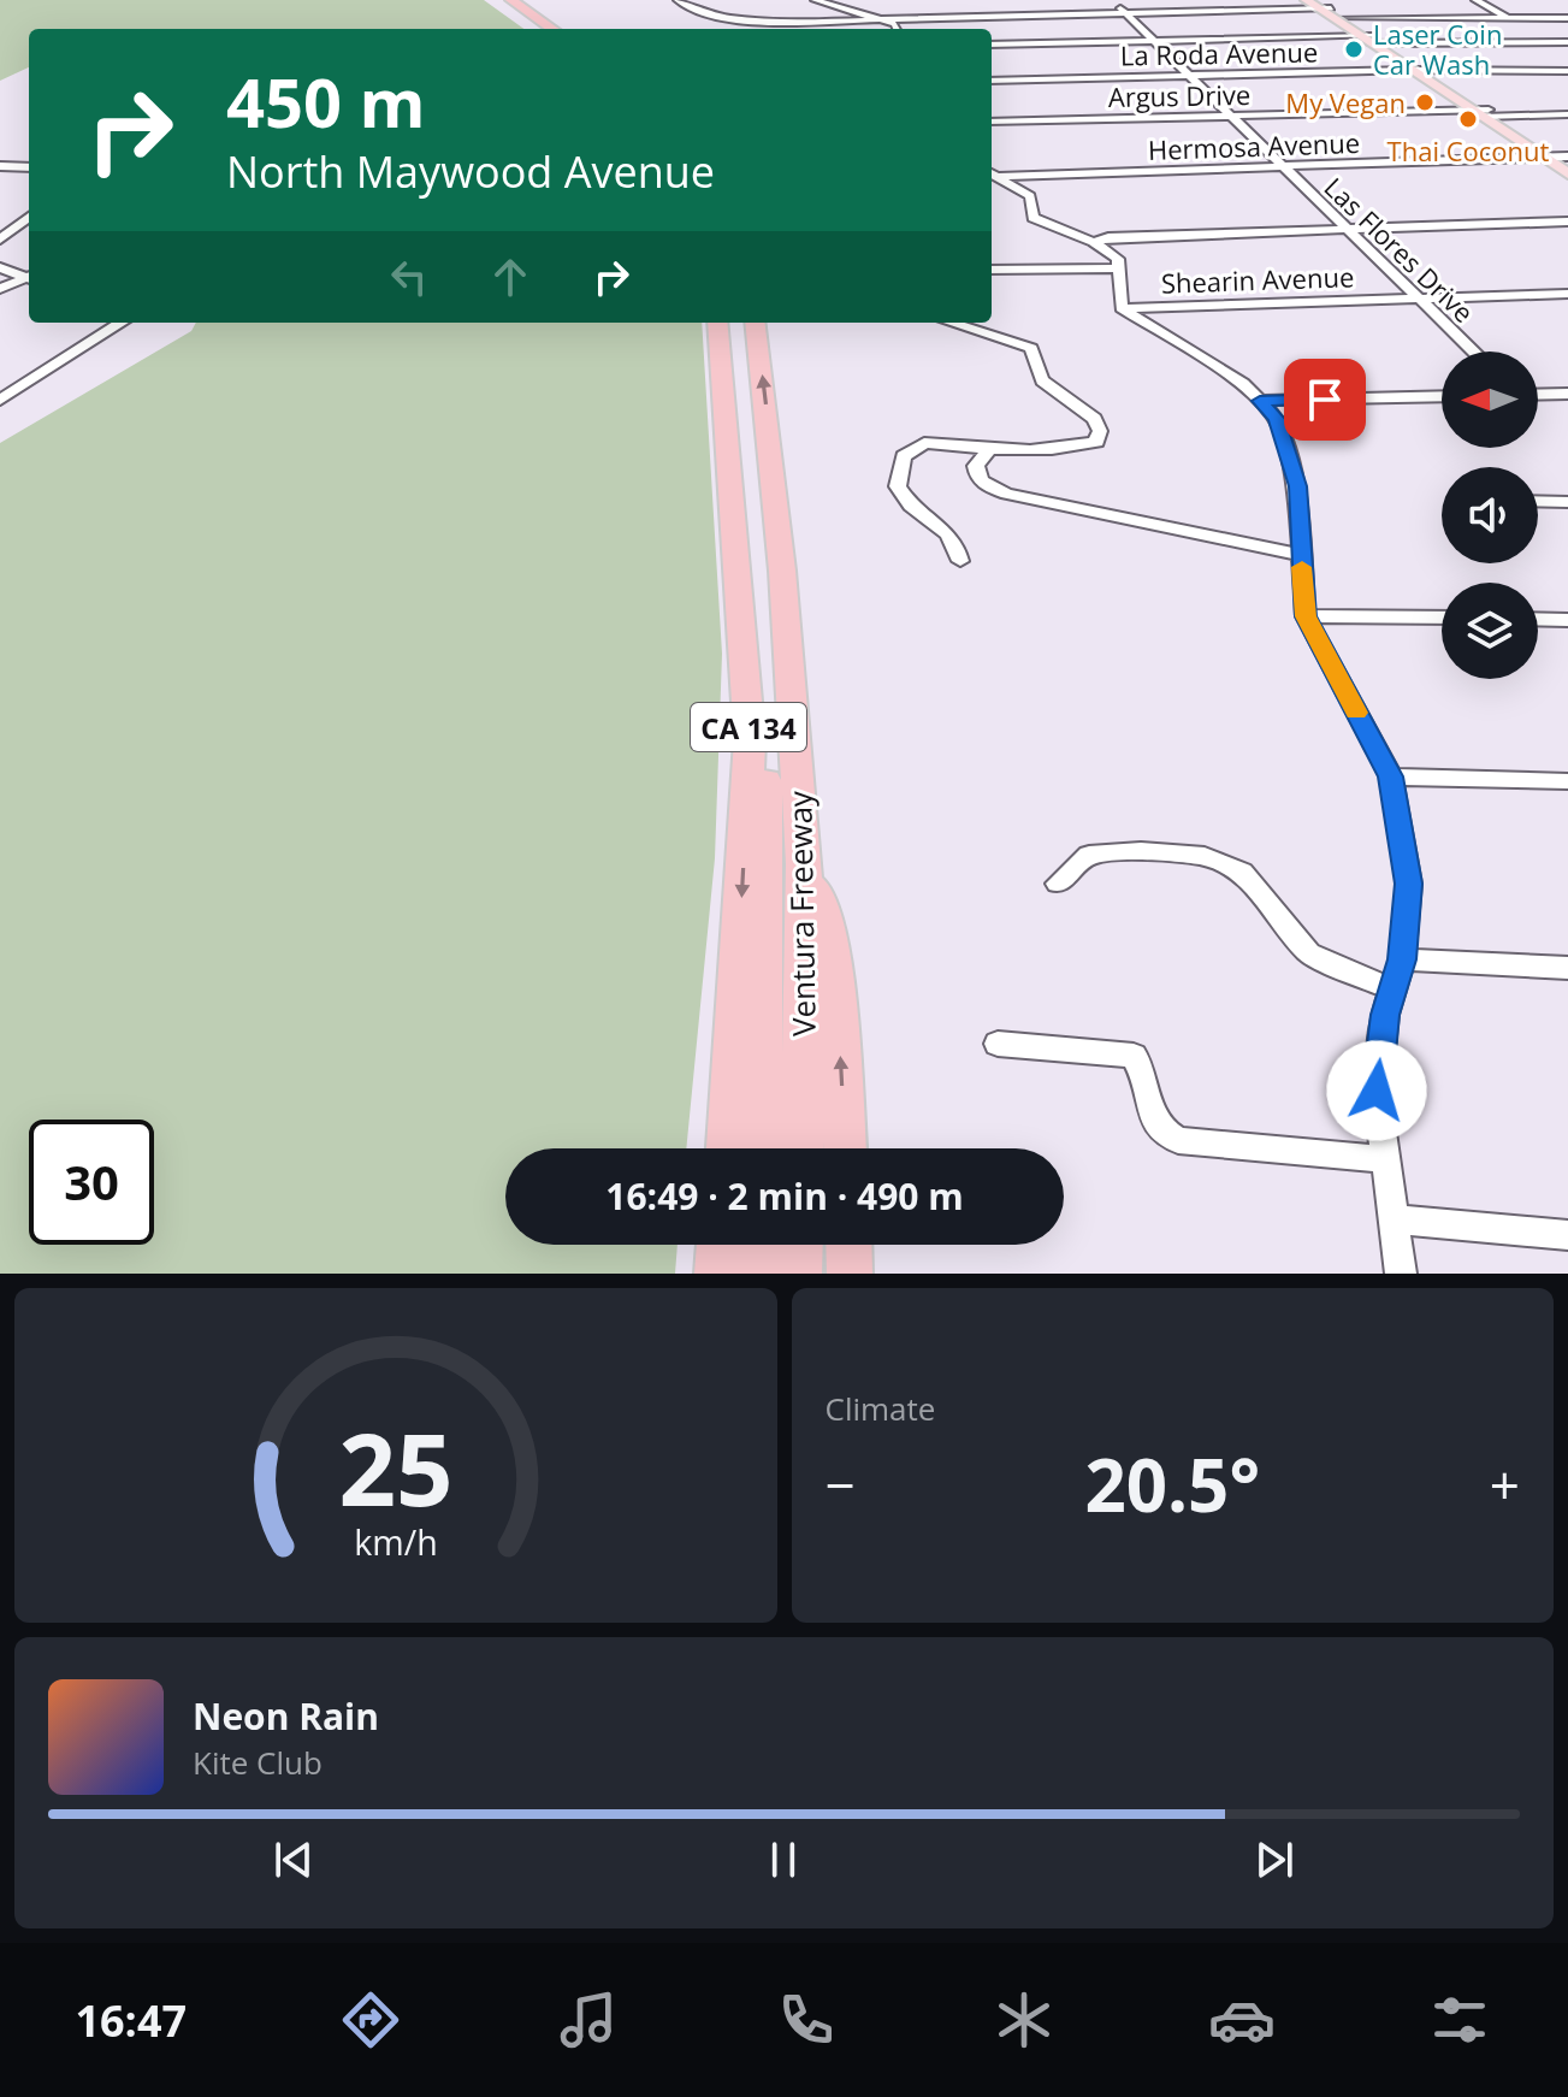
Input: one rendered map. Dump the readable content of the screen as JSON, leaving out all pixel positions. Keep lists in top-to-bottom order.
{
  "streets": {
    "highway": ["CA 134", "Ventura Freeway"],
    "street": [
      "La Roda Avenue",
      "Argus Drive",
      "Hermosa Avenue",
      "Las Flores Drive",
      "Shearin Avenue"
    ]
  },
  "crossings": [
    ["La Roda Avenue", "Las Flores Drive"],
    ["Argus Drive", "Las Flores Drive"],
    ["Hermosa Avenue", "Las Flores Drive"],
    ["Las Flores Drive", "Shearin Avenue"]
  ],
  "places": ["Laser Coin Car Wash", "My Vegan", "Thai Coconut"],
  "north": "left",
  "page": {
    "turn": ["450 m", "North Maywood Avenue"],
    "limit": "30",
    "trip": "16:49 · 2 min · 490 m",
    "tile": "Climate",
    "heat": ["−", "20.5°", "+"],
    "song": ["Neon Rain", "Kite Club"],
    "tabs": "16:47",
    "gauge": ["25", "km/h"]
  }
}
